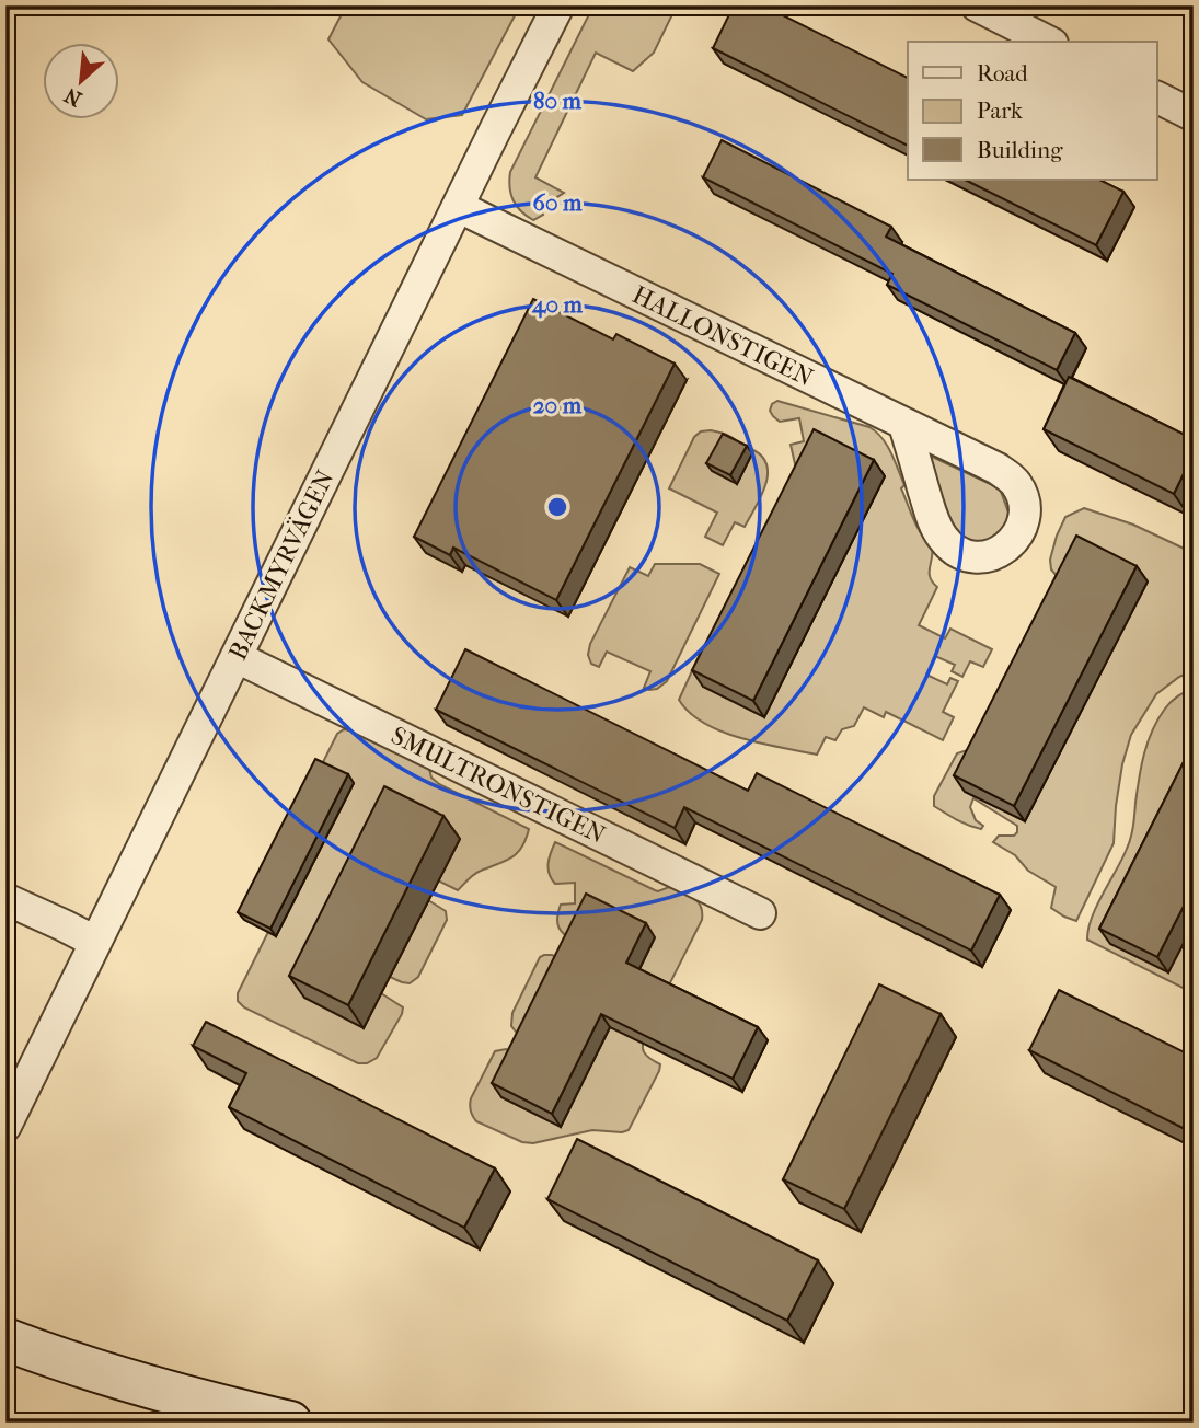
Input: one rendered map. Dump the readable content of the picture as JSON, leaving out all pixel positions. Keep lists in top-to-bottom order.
{
  "streets": {
    "street": ["HALLONSTIGEN", "BACKMYRVÄGEN", "SMULTRONSTIGEN"]
  },
  "crossings": [
    ["HALLONSTIGEN", "BACKMYRVÄGEN"],
    ["BACKMYRVÄGEN", "SMULTRONSTIGEN"]
  ],
  "legend": ["Road", "Park", "Building"],
  "north": "bottom left",
  "rings": [
    "80 m",
    "60 m",
    "40 m",
    "20 m"
  ]
}
